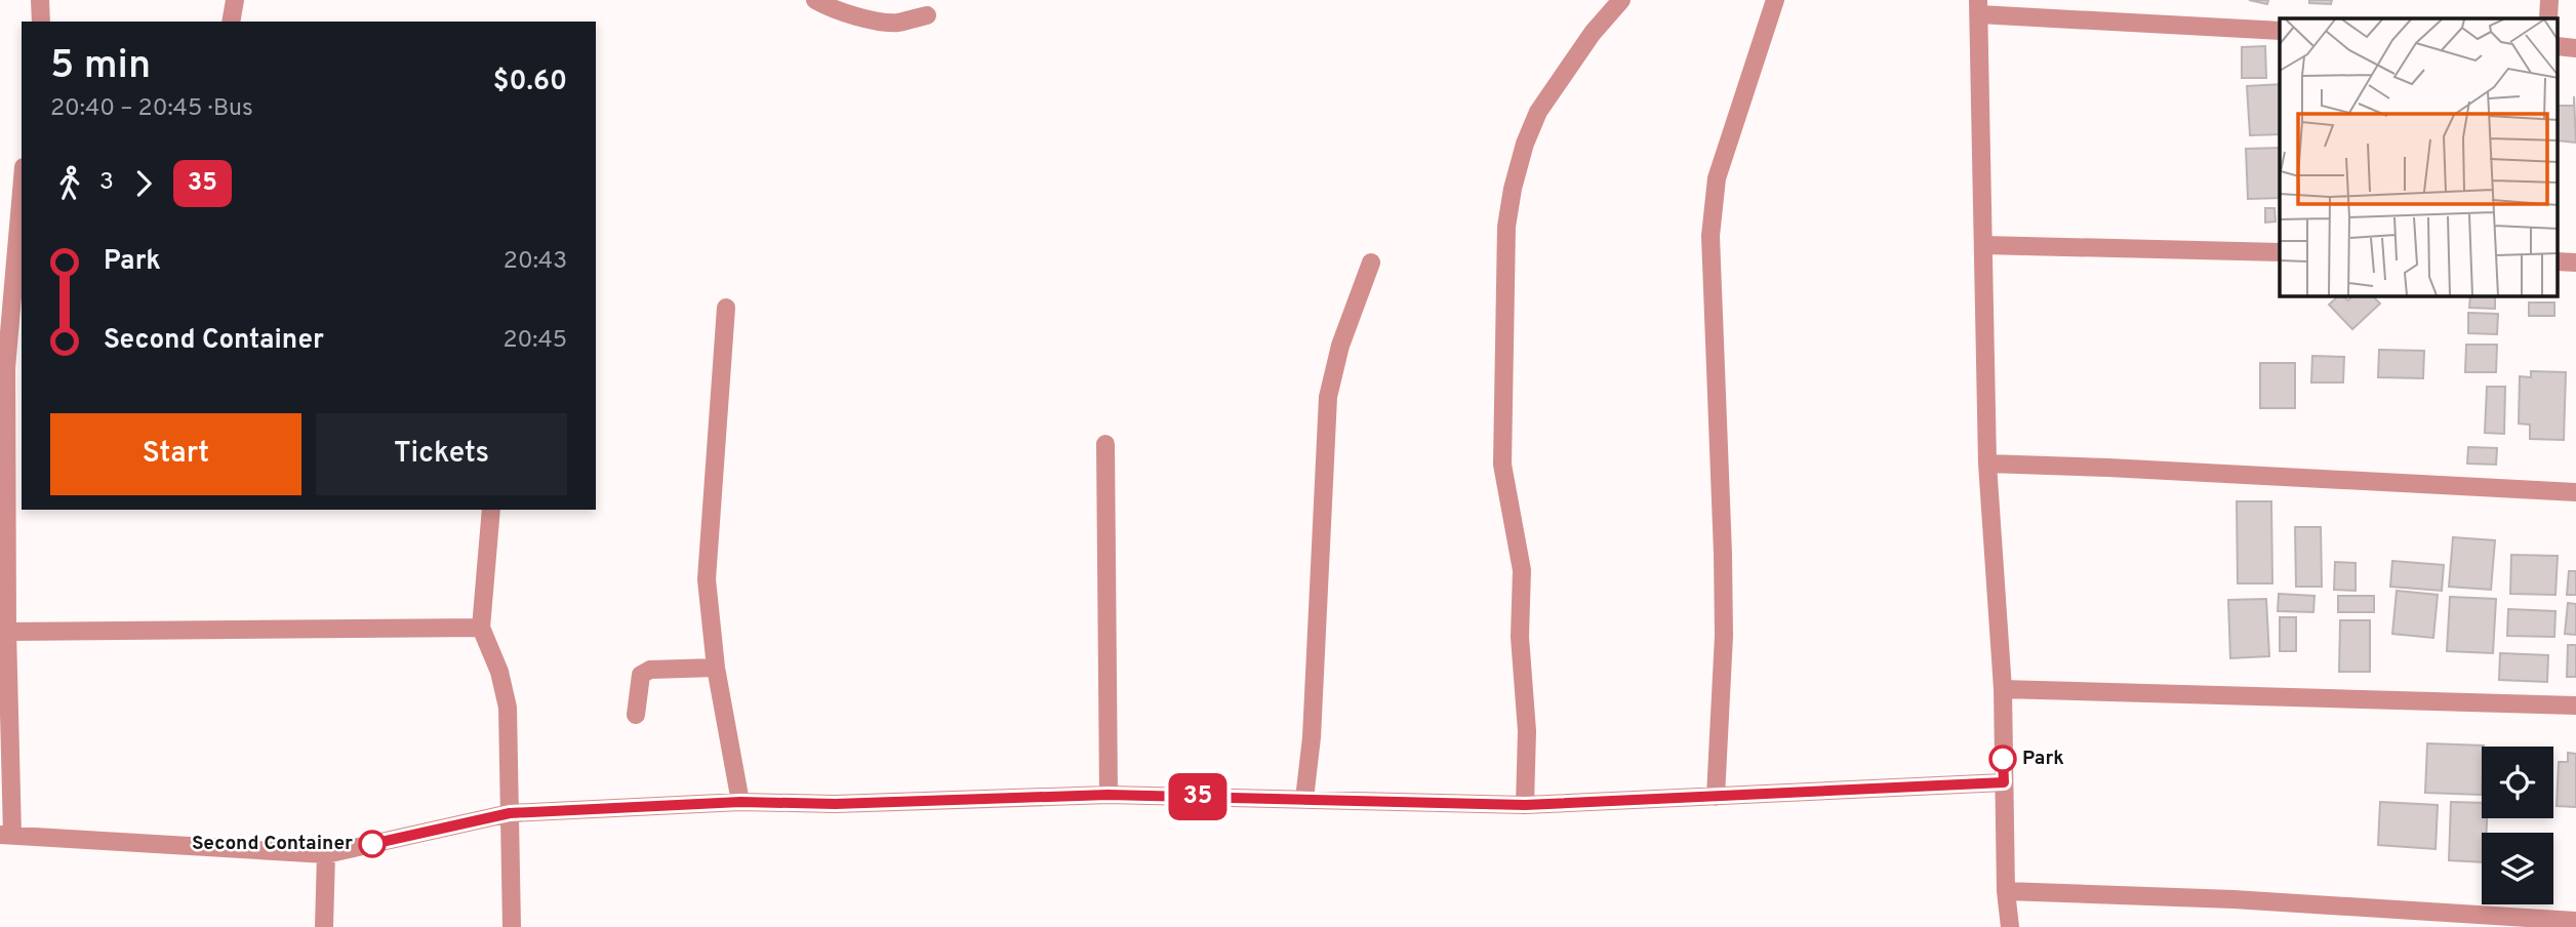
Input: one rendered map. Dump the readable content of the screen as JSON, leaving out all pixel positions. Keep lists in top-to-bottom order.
{
  "places": ["Park", "Second Container"],
  "lines": ["bus line 35"],
  "page": {
    "on_map": "35",
    "heading": ["5 min", "20:40 – 20:45 · Bus", "$0.60"],
    "legs": ["3", "35"],
    "list": [
      {
        "name": "Park",
        "value": "20:43"
      },
      {
        "name": "Second Container",
        "value": "20:45"
      }
    ],
    "buttons": ["Start", "Tickets"]
  }
}
